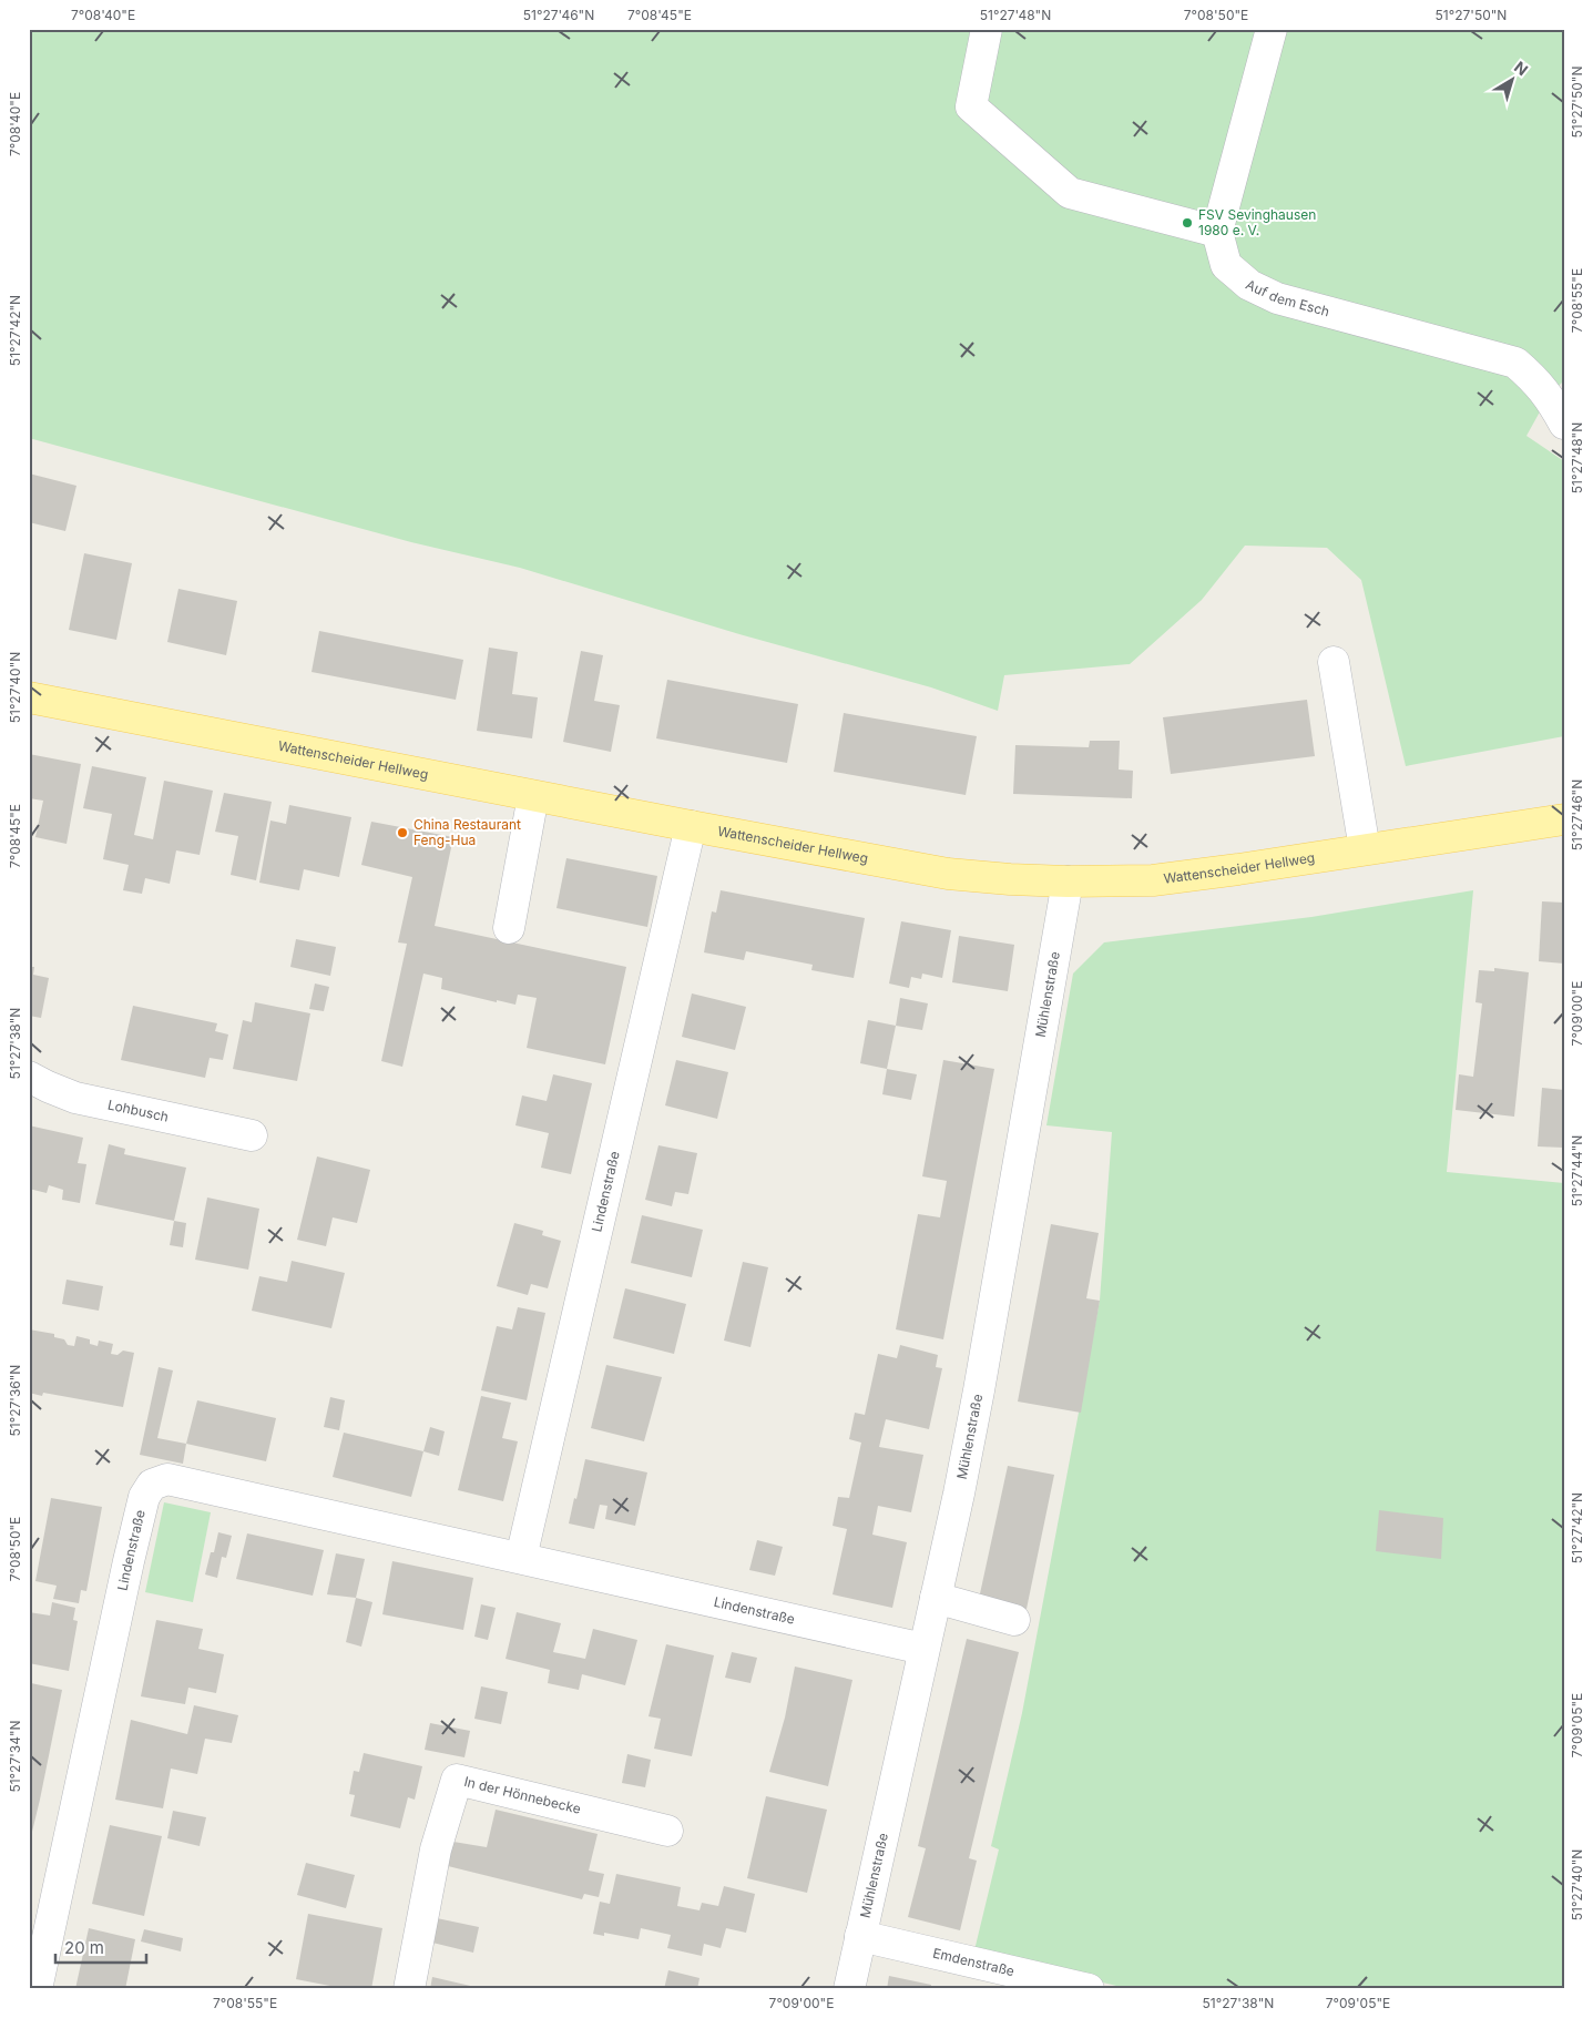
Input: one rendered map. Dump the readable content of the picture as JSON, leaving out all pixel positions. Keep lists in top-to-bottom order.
{
  "streets": {
    "main road": ["Wattenscheider Hellweg"],
    "street": [
      "Auf dem Esch",
      "Mühlenstraße",
      "Lohbusch",
      "Lindenstraße",
      "In der Hönnebecke",
      "Emdenstraße"
    ]
  },
  "crossings": [
    ["Wattenscheider Hellweg", "Mühlenstraße"],
    ["Wattenscheider Hellweg", "Lindenstraße"],
    ["Mühlenstraße", "Lindenstraße"],
    ["Mühlenstraße", "Emdenstraße"]
  ],
  "places": ["FSV Sevinghausen 1980 e. V.", "China Restaurant Feng-Hua"],
  "scale_bar": "20 m",
  "north": "top right",
  "coordinates": [
    "7°08'40\"E",
    "51°27'46\"N",
    "7°08'45\"E",
    "51°27'48\"N",
    "7°08'50\"E",
    "51°27'50\"N",
    "7°08'55\"E",
    "51°27'42\"N",
    "51°27'40\"N",
    "7°09'00\"E",
    "51°27'38\"N",
    "51°27'44\"N",
    "51°27'36\"N",
    "7°09'05\"E",
    "51°27'34\"N"
  ]
}
